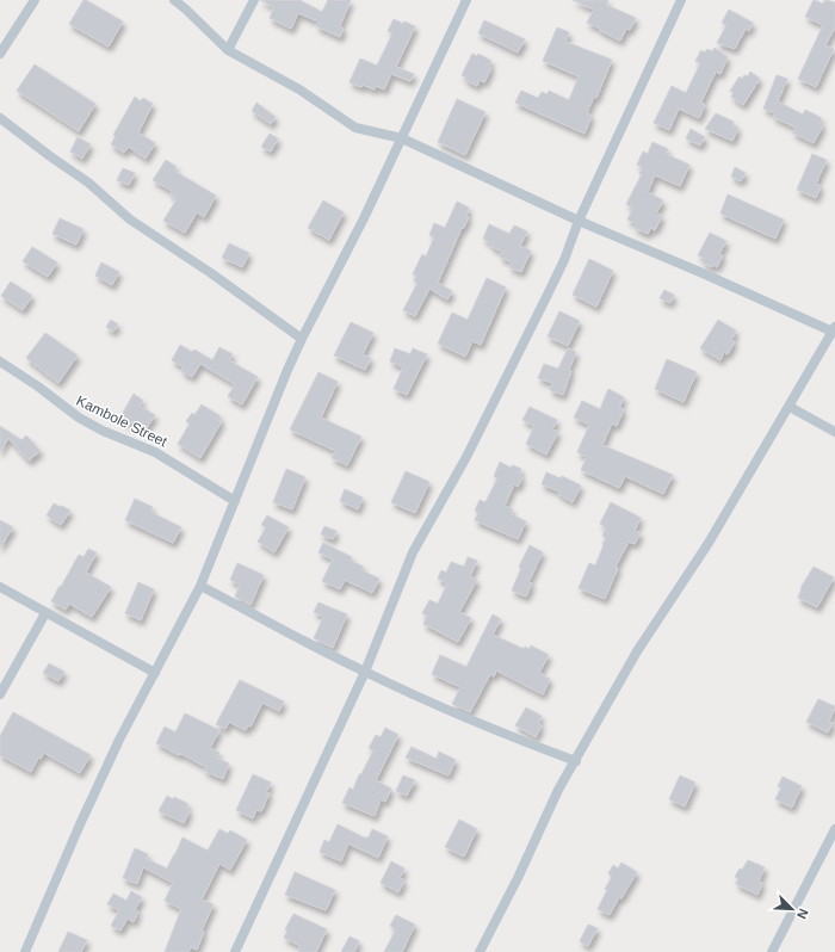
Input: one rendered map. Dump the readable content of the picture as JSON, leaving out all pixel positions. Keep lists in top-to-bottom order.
{
  "streets": {
    "street": ["Kambole Street"]
  },
  "north": "bottom right"
}
